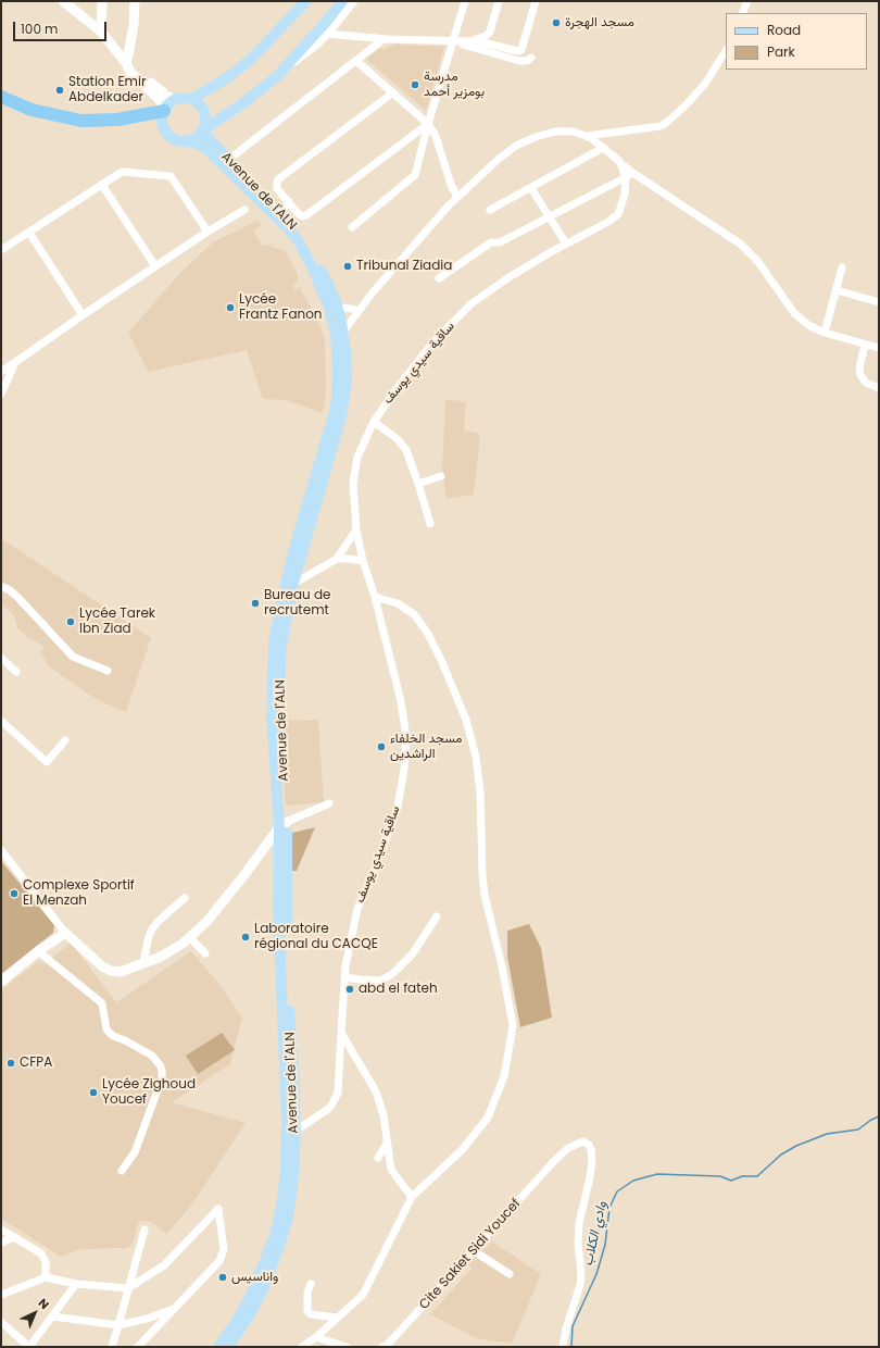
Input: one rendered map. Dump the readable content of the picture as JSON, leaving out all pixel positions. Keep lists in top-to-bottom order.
{
  "streets": {
    "main road": ["Avenue de l'ALN"],
    "street": ["ساقية سيدي يوسف", "Cite Sakiet Sidi Youcef"]
  },
  "crossings": [
    ["Avenue de l'ALN", "ساقية سيدي يوسف"]
  ],
  "water": ["وادي الكلاب"],
  "places": [
    "مسجد الهجرة",
    "مدرسة بومزير أحمد",
    "Station Emir Abdelkader",
    "Tribunal Ziadia",
    "Lycée Frantz Fanon",
    "Bureau de recrutemt",
    "Lycée Tarek Ibn Ziad",
    "مسجد الخلفاء الراشدين",
    "Complexe Sportif El Menzah",
    "Laboratoire régional du CACQE",
    "abd el fateh",
    "CFPA",
    "Lycée Zighoud Youcef",
    "واناسيس"
  ],
  "legend": ["Road", "Park"],
  "scale_bar": "100 m",
  "north": "top right"
}
